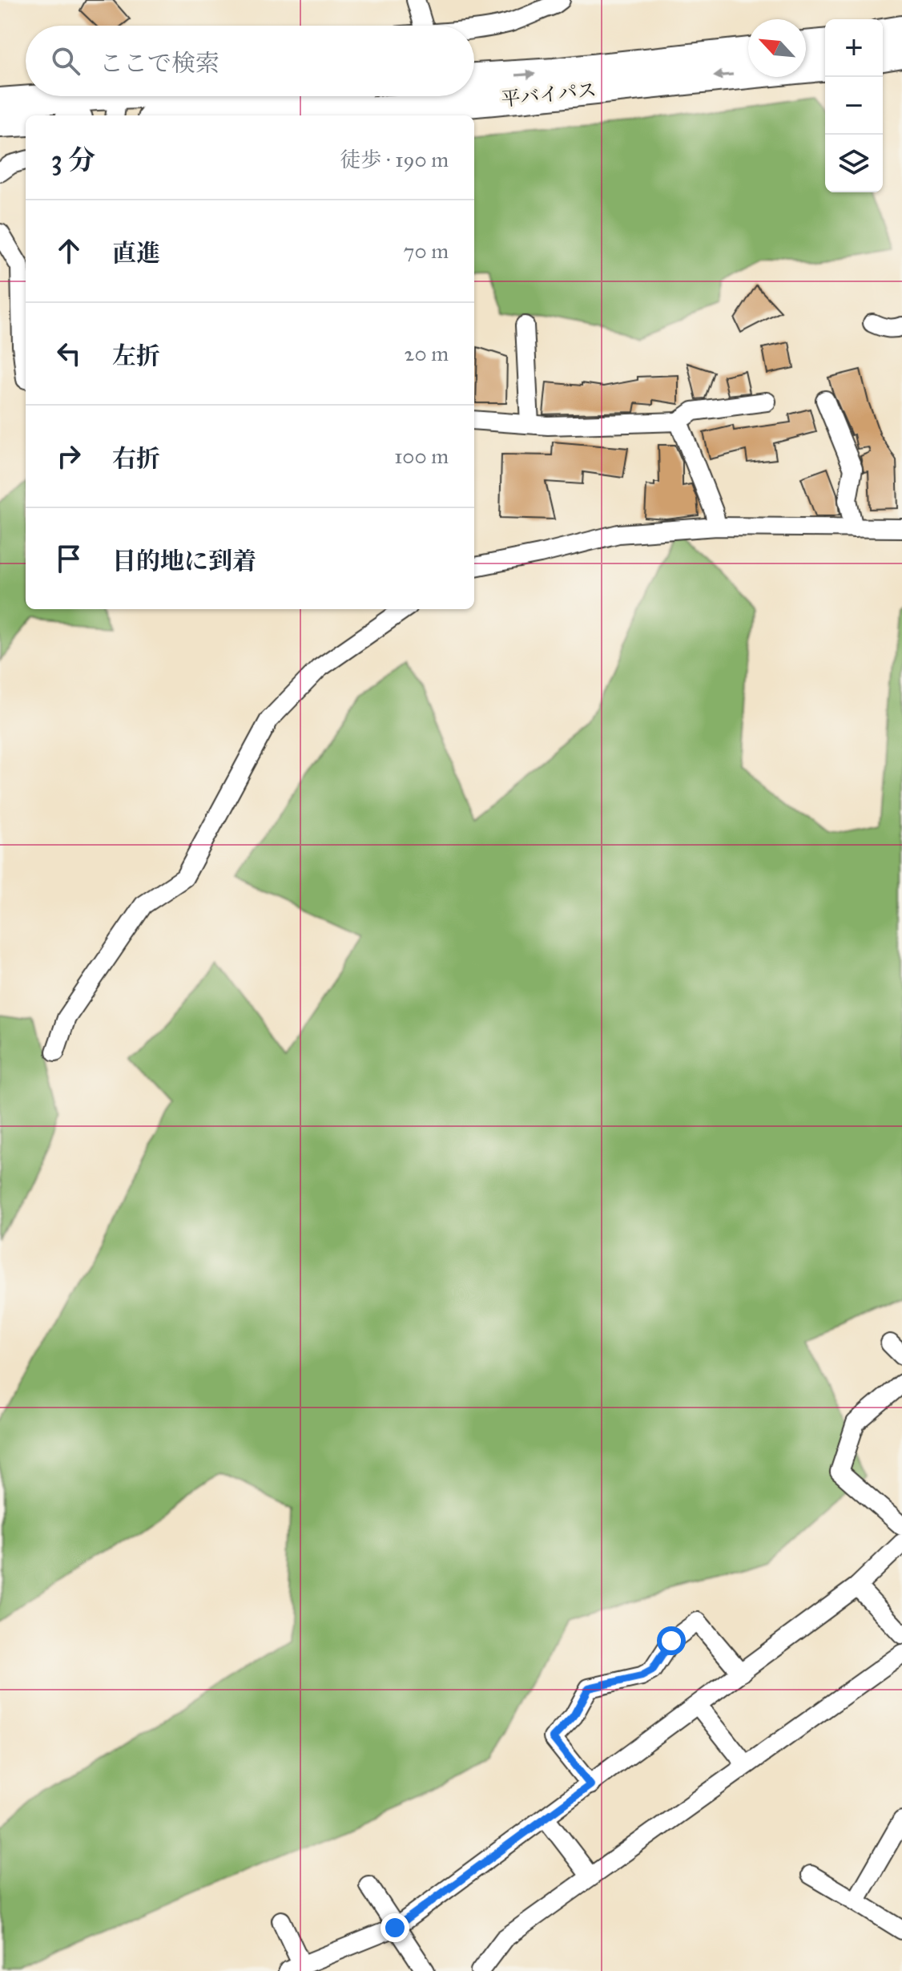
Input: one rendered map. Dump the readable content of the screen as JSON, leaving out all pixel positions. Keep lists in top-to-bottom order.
{
  "streets": {
    "highway": ["平バイパス"]
  },
  "north": "top left",
  "page": {
    "map_buttons": ["+", "−"],
    "search": "ここで検索",
    "heading": ["3 分", "徒歩 · 190 m"],
    "list": [
      ["直進", "70 m"],
      ["左折", "20 m"],
      ["右折", "100 m"],
      "目的地に到着"
    ]
  }
}
